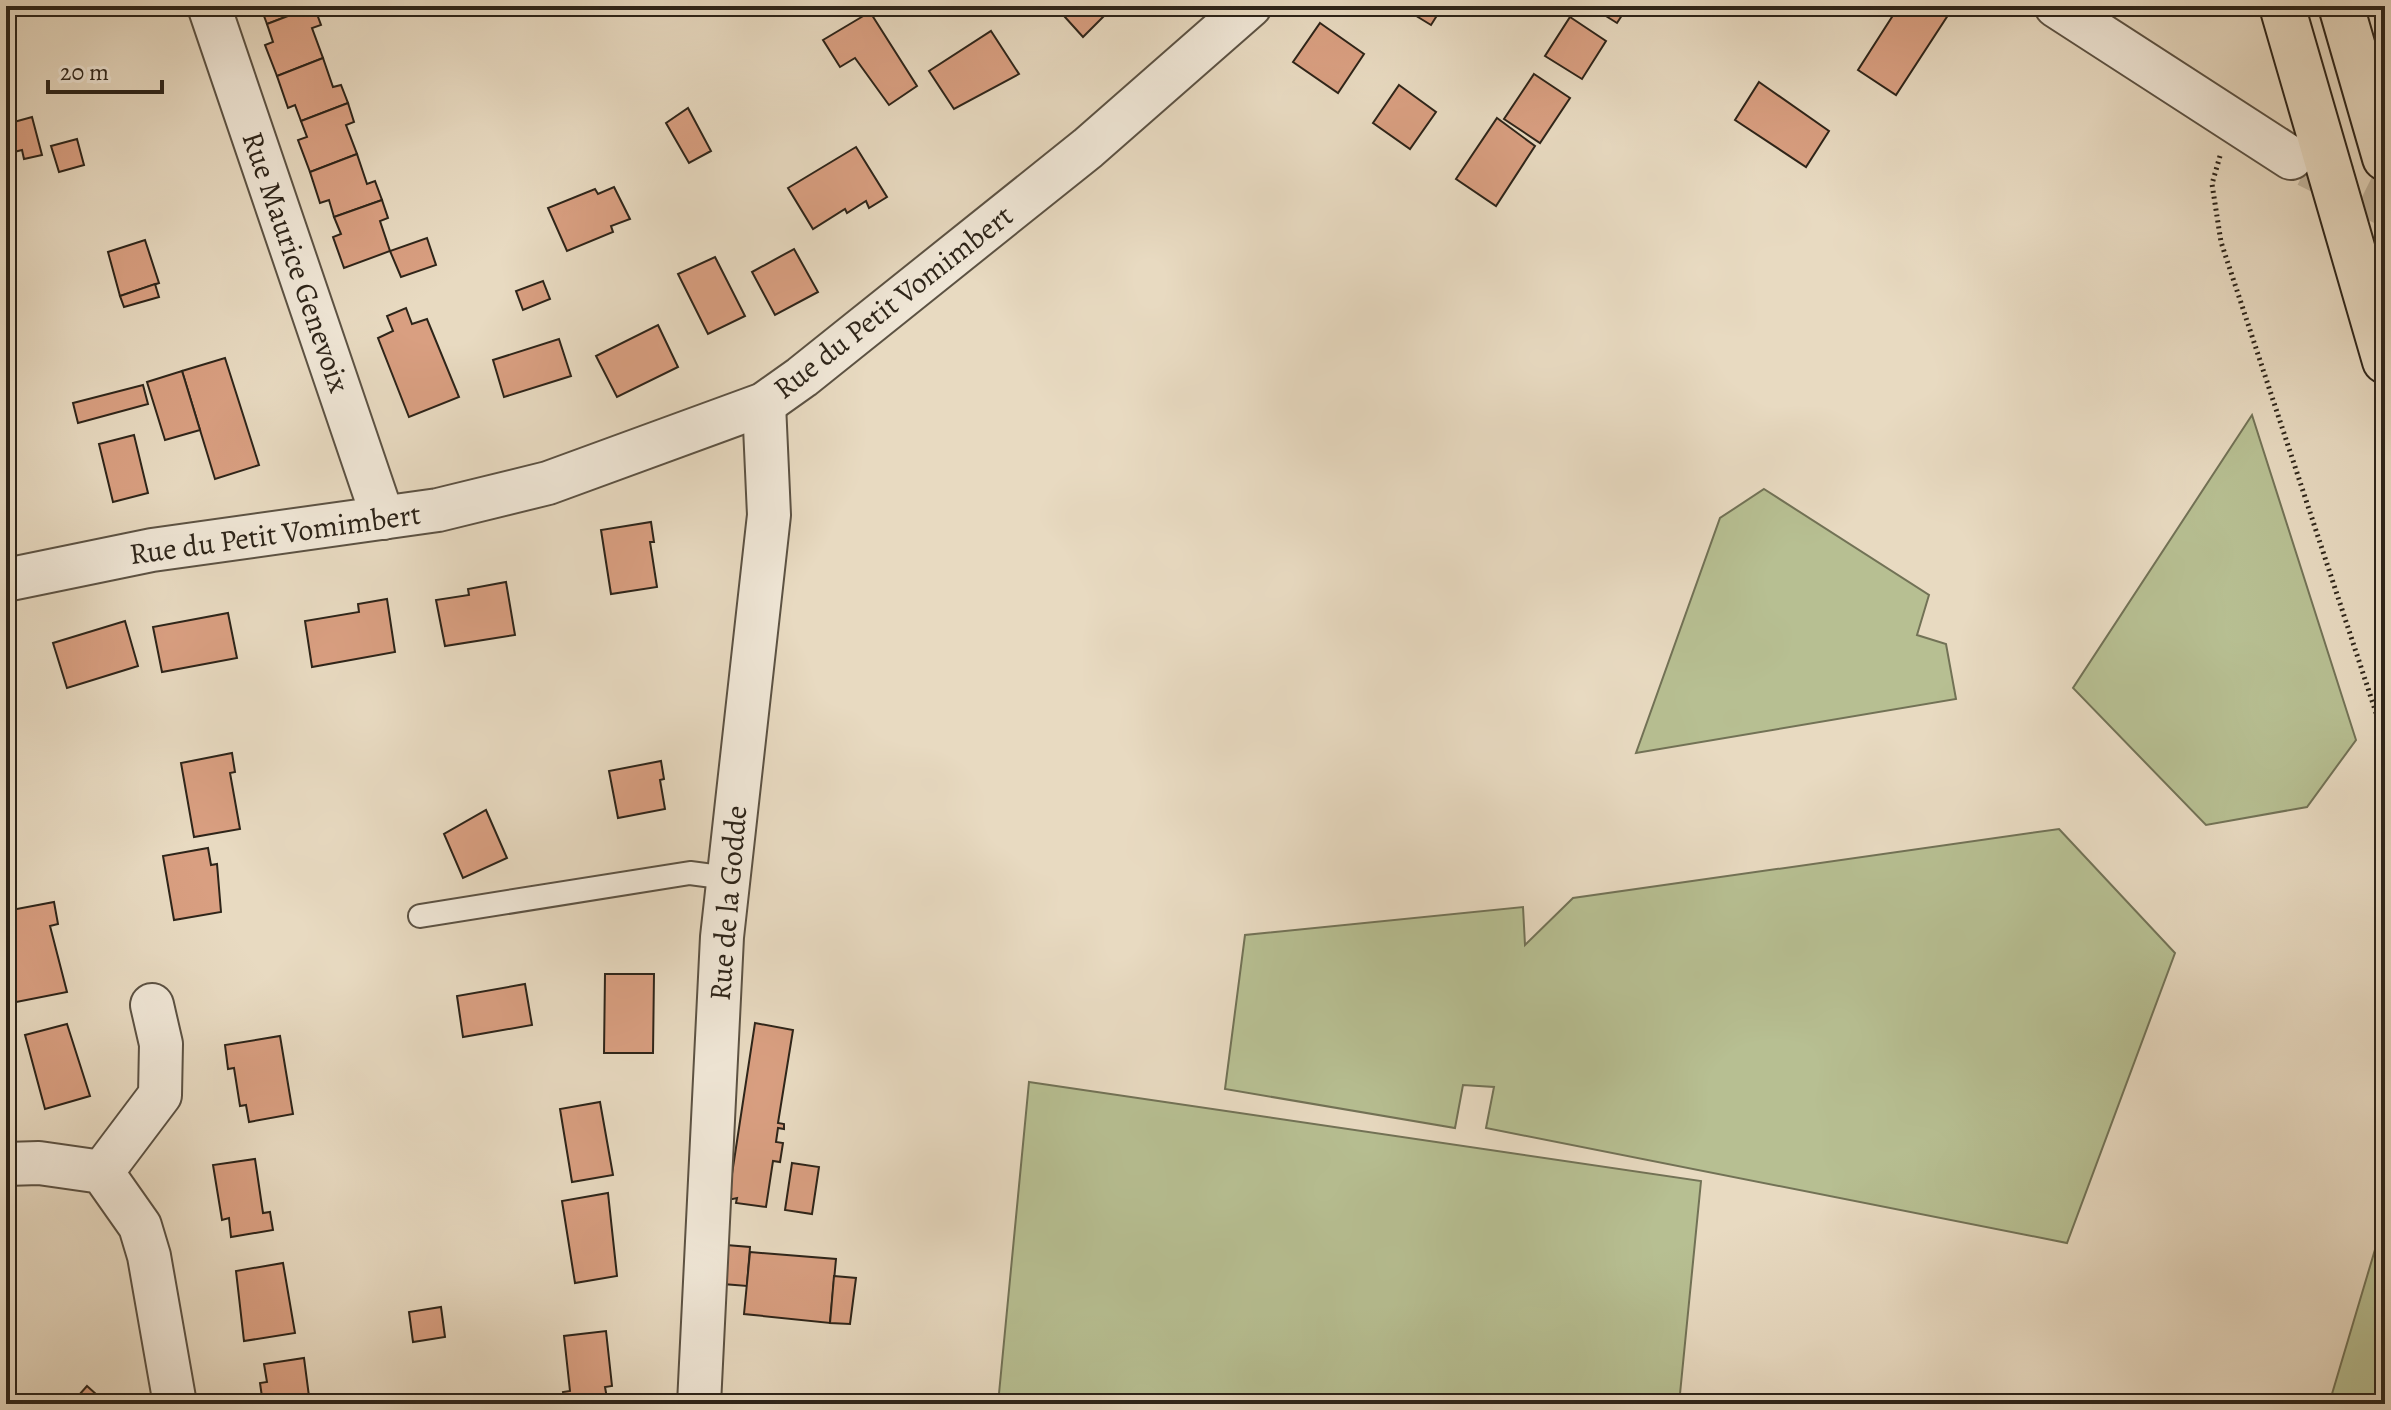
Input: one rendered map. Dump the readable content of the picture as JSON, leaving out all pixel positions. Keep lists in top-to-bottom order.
{
  "streets": {
    "street": ["Rue Maurice Genevoix", "Rue du Petit Vomimbert", "Rue de la Godde"]
  },
  "crossings": [
    ["Rue Maurice Genevoix", "Rue du Petit Vomimbert"],
    ["Rue du Petit Vomimbert", "Rue de la Godde"]
  ],
  "scale_bar": "20 m"
}
